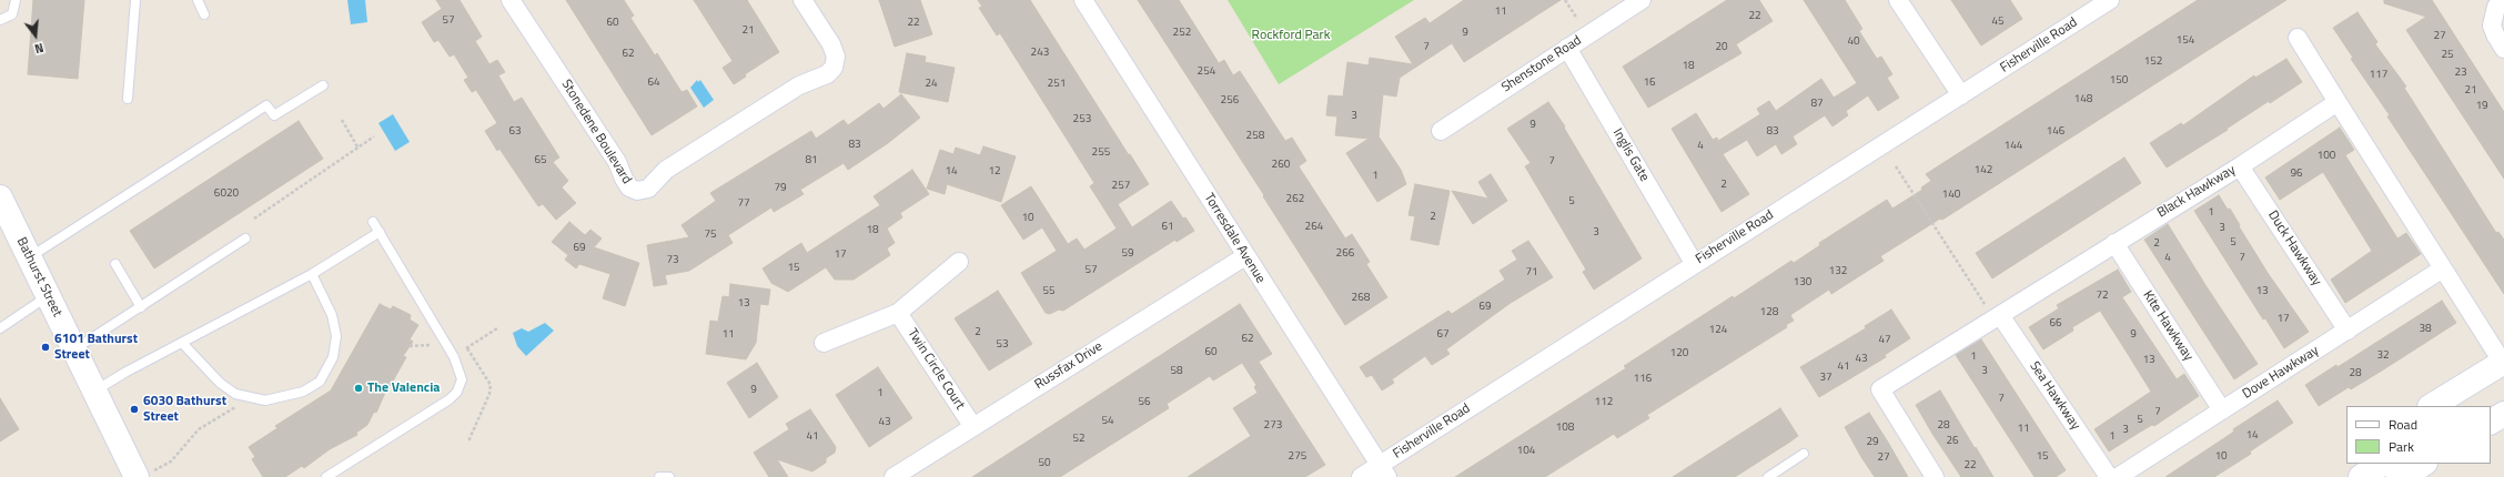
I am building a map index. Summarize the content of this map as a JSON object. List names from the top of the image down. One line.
{"streets":{"main road":["Bathurst Street"],"street":["Fisherville Road","Shenstone Road","Stonedene Boulevard","Inglis Gate","Black Hawkway","Torresdale Avenue","Duck Hawkway","Kite Hawkway","Russfax Drive","Twin Circle Court","Dove Hawkway","Sea Hawkway"]},"crossings":[["Fisherville Road","Inglis Gate"],["Fisherville Road","Torresdale Avenue"],["Shenstone Road","Inglis Gate"],["Black Hawkway","Duck Hawkway"],["Black Hawkway","Kite Hawkway"],["Black Hawkway","Sea Hawkway"],["Torresdale Avenue","Russfax Drive"],["Duck Hawkway","Dove Hawkway"],["Kite Hawkway","Dove Hawkway"],["Russfax Drive","Twin Circle Court"]],"parks":["Rockford Park"],"places":["6101 Bathurst Street","The Valencia","6030 Bathurst Street"],"house_numbers":["11","22","57","45","60","22","21","252","9","27","154","40","7","20","243","62","25","152","18","254","23","117","150","64","16","24","251","21","148","256","87","19","3","253","9","63","83","146","258","83","4","144","255","100","65","81","7","260","142","14","12","96","1","2","257","79","6020","140","262","5","77","1","2","10","61","264","3","18","3","75","5","2","69","59","266","17","4","7","73","15","57","132","71","130","55","13","72","268","13","69","128","17","66","38","124","2","11","67","9","62","47","53","60","120","32","1","43","13","41","58","3","28","37","116","9","1","7","56","112","7","5","54","43","273","28","108","11","3","14","41","1","52","26","29","104","275","15","10","27","50","22"],"legend":["Road","Park"],"north":"bottom"}
